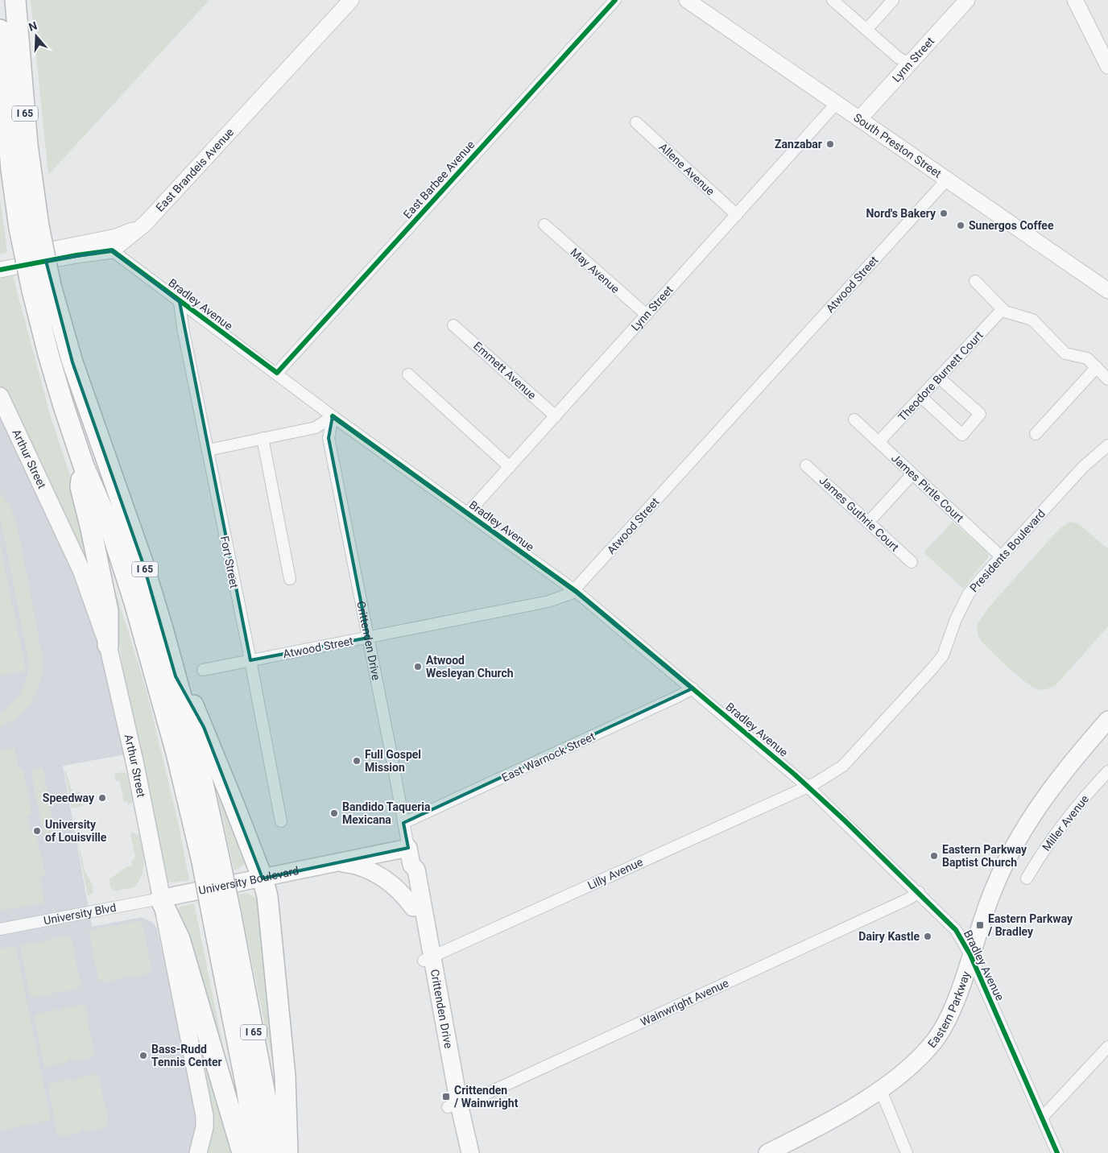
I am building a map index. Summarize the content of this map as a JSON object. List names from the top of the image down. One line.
{"streets":{"highway":["I 65"],"main road":["Lynn Street","South Preston Street","East Brandeis Avenue","Arthur Street","Crittenden Drive","University Boulevard","Eastern Parkway"],"street":["Allene Avenue","East Barbee Avenue","May Avenue","Atwood Street","Bradley Avenue","Emmett Avenue","Theodore Burnett Court","James Pirtle Court","James Guthrie Court","Presidents Boulevard","Fort Street","East Warnock Street","Miller Avenue","Lilly Avenue","University Blvd","Wainwright Avenue"]},"crossings":[["Lynn Street","South Preston Street"],["Lynn Street","Allene Avenue"],["Lynn Street","May Avenue"],["Lynn Street","Bradley Avenue"],["Lynn Street","Emmett Avenue"],["South Preston Street","Atwood Street"],["East Brandeis Avenue","Bradley Avenue"],["East Barbee Avenue","Bradley Avenue"],["Atwood Street","Bradley Avenue"],["Atwood Street","Fort Street"],["Atwood Street","Crittenden Drive"],["Bradley Avenue","Presidents Boulevard"],["Bradley Avenue","Fort Street"],["Bradley Avenue","Crittenden Drive"],["Bradley Avenue","East Warnock Street"],["Bradley Avenue","Lilly Avenue"],["Bradley Avenue","Wainwright Avenue"],["Bradley Avenue","Eastern Parkway"],["Theodore Burnett Court","James Pirtle Court"],["Arthur Street","University Boulevard"],["Arthur Street","University Blvd"],["James Pirtle Court","Presidents Boulevard"],["Presidents Boulevard","Lilly Avenue"],["Crittenden Drive","East Warnock Street"],["Crittenden Drive","Lilly Avenue"],["Crittenden Drive","Wainwright Avenue"],["University Boulevard","University Blvd"]],"places":{"other":["Zanzabar","Nord's Bakery","Sunergos Coffee","Atwood Wesleyan Church","Full Gospel Mission","Speedway","Bandido Taqueria Mexicana","University of Louisville","Eastern Parkway Baptist Church","Dairy Kastle","Bass-Rudd Tennis Center"],"transit":["Eastern Parkway / Bradley","Crittenden / Wainwright"]},"north":"top"}
